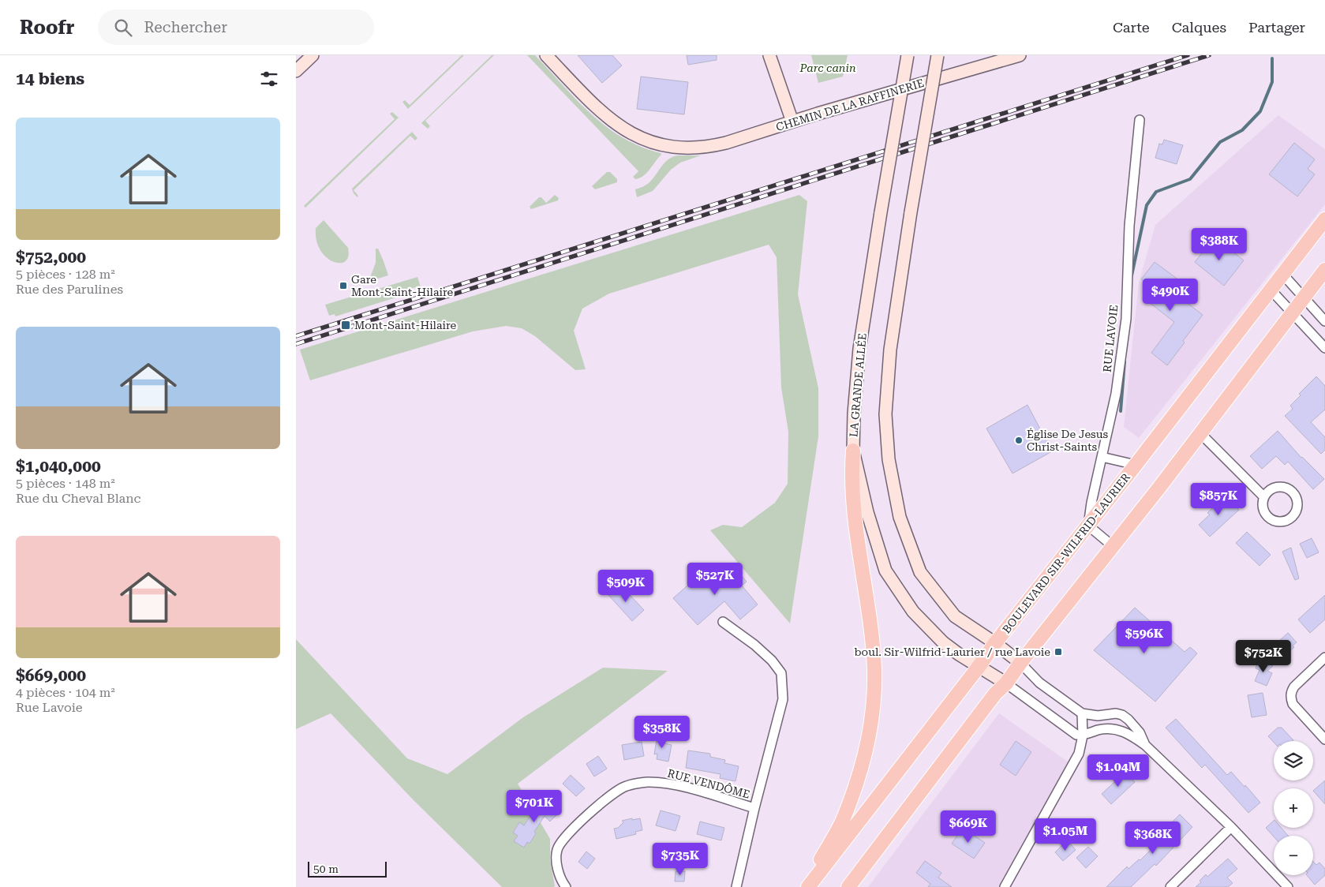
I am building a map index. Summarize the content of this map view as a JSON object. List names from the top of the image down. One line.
{"streets":{"main road":["BOULEVARD SIR-WILFRID-LAURIER"],"street":["CHEMIN DE LA RAFFINERIE","RUE LAVOIE","LA GRANDE ALLÉE","RUE VENDÔME"]},"crossings":[["RUE LAVOIE","BOULEVARD SIR-WILFRID-LAURIER"],["LA GRANDE ALLÉE","BOULEVARD SIR-WILFRID-LAURIER"]],"parks":["Parc canin"],"places":{"transit":["Gare Mont-Saint-Hilaire","Mont-Saint-Hilaire","boul. Sir-Wilfrid-Laurier / rue Lavoie"],"other":["Église De Jesus Christ-Saints"]},"scale_bar":"50 m","page":{"header":"Roofr","search":"Rechercher","nav":["Carte","Calques","Partager"],"heading":"14 biens","list":[{"name":"$752,000","note":"5 pièces · 128 m² · Rue des Parulines"},{"name":"$1,040,000","note":"5 pièces · 148 m² · Rue du Cheval Blanc"},{"name":"$669,000","note":"4 pièces · 104 m² · Rue Lavoie"}],"price":["$388K","$490K","$857K","$527K","$509K","$596K","$752K","$358K","$1.04M","$701K","$669K","$1.05M","$368K","$735K"],"map_buttons":["+","−"],"scale":"50 m"}}
